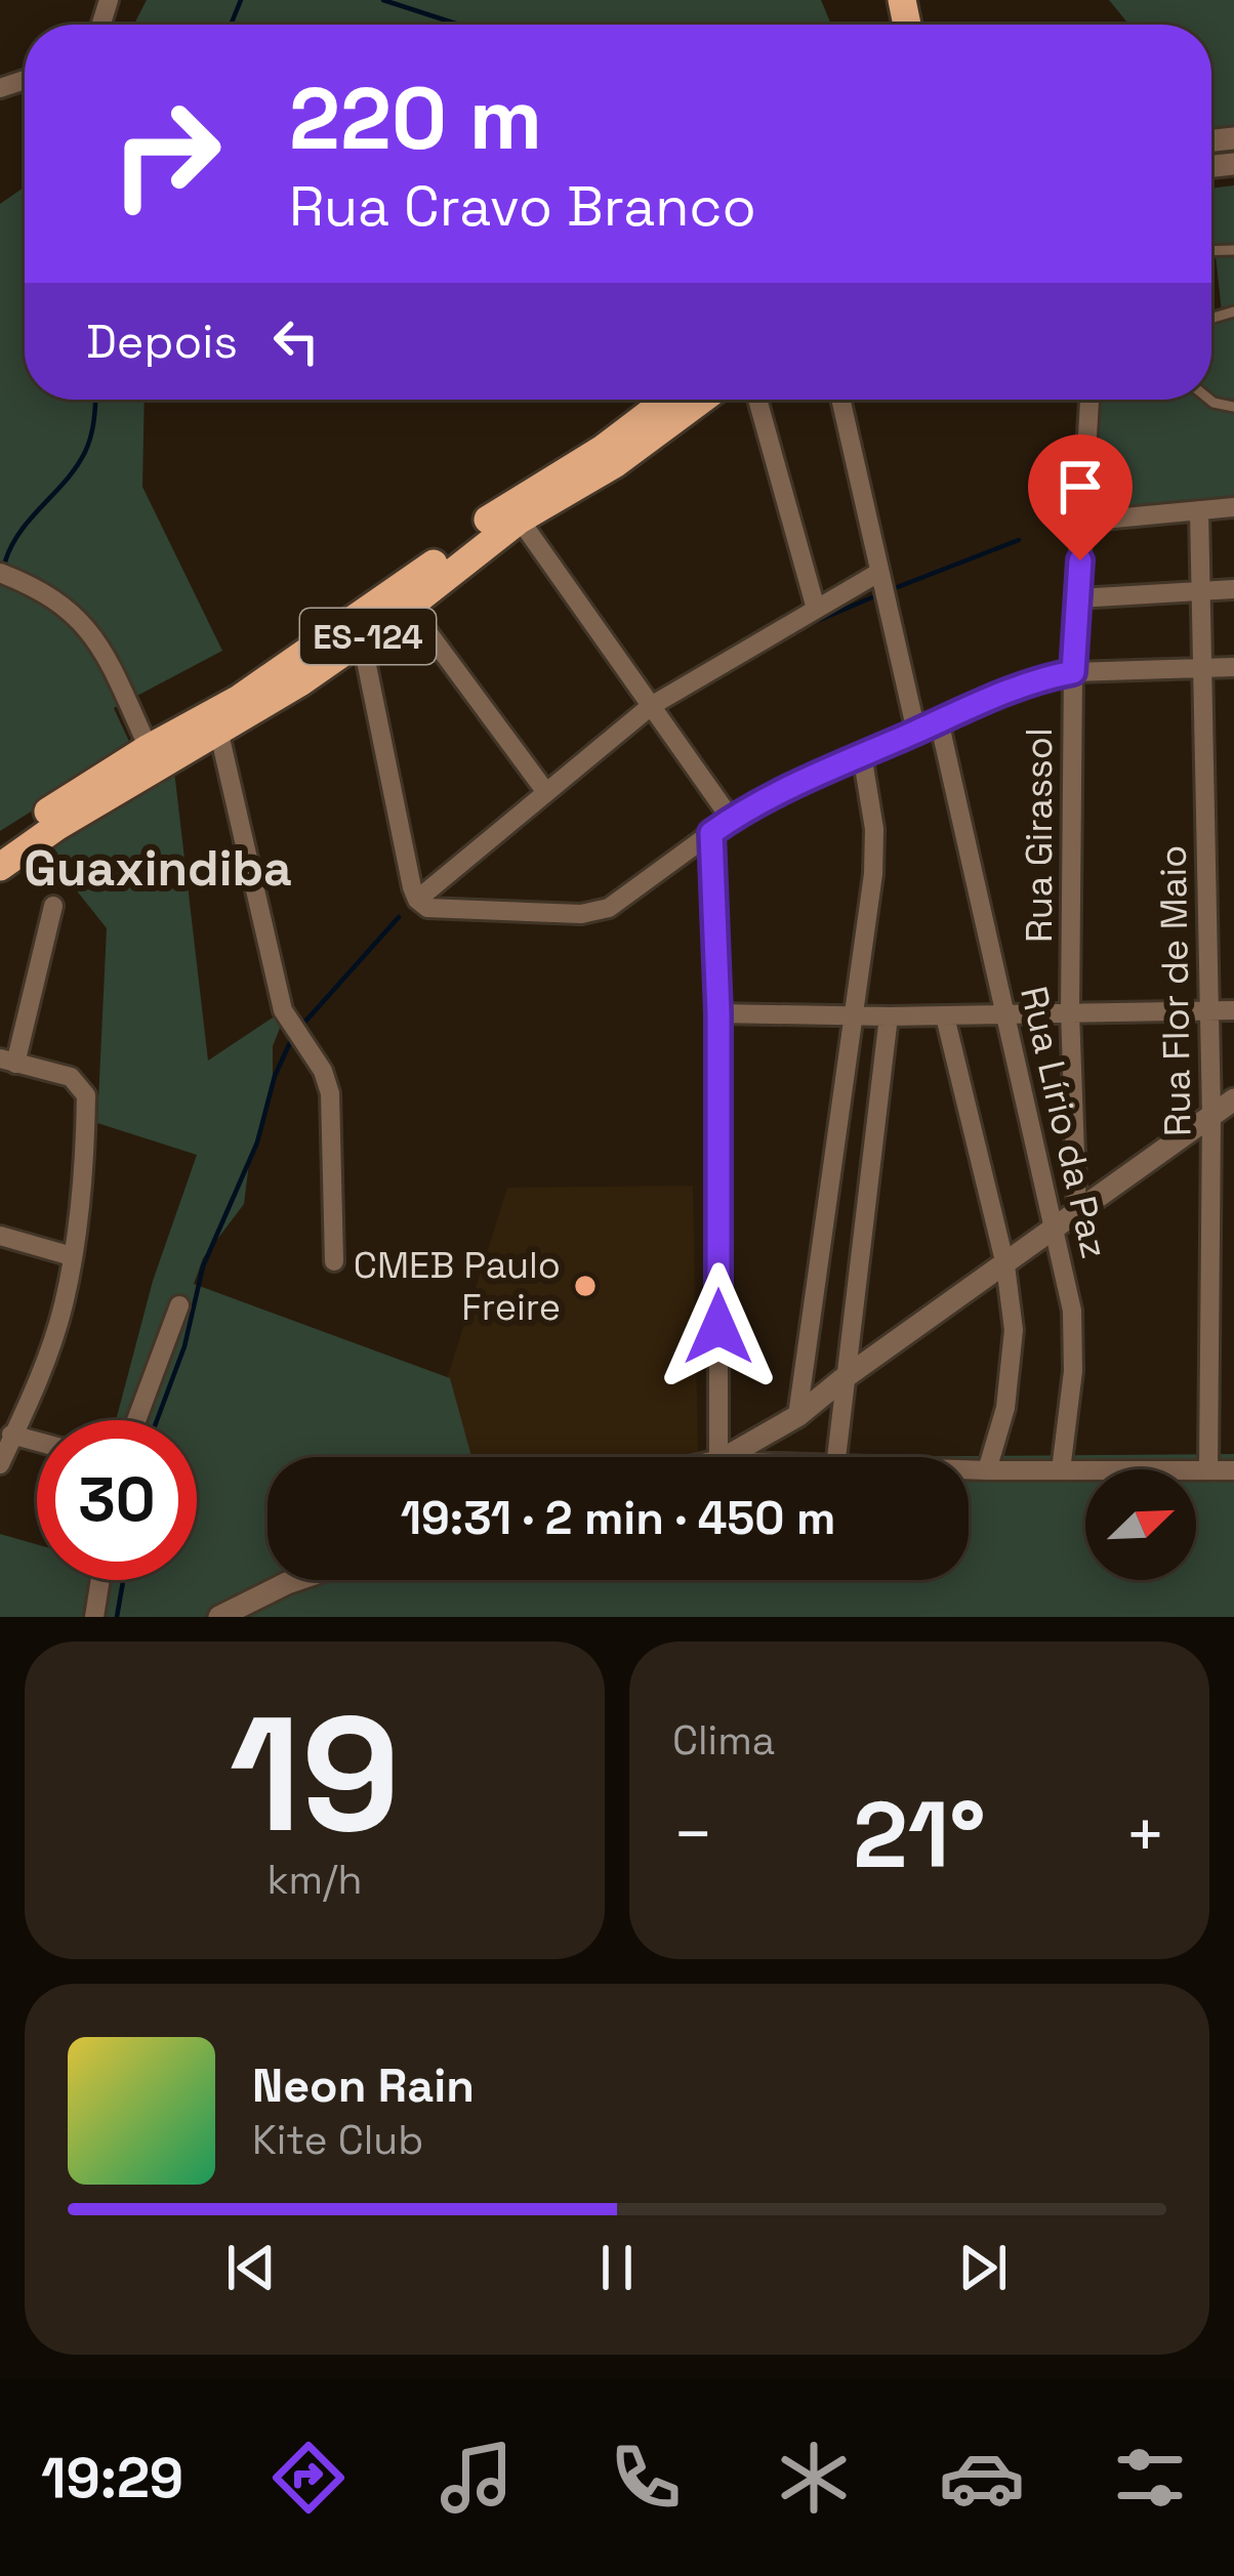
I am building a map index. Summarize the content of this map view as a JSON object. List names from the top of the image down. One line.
{"streets":{"main road":["ES-124"],"street":["Rua Girassol","Rua Flor de Maio","Rua Lírio da Paz"]},"districts":["Guaxindiba"],"places":["CMEB Paulo Freire"],"north":"top right","page":{"turn":["220 m","Rua Cravo Branco"],"then":"Depois","limit":"30","trip":"19:31 · 2 min · 450 m","tile":[["19","km/h"],"Clima"],"heat":["−","21°","+"],"song":["Neon Rain","Kite Club"],"tabs":"19:29"}}
